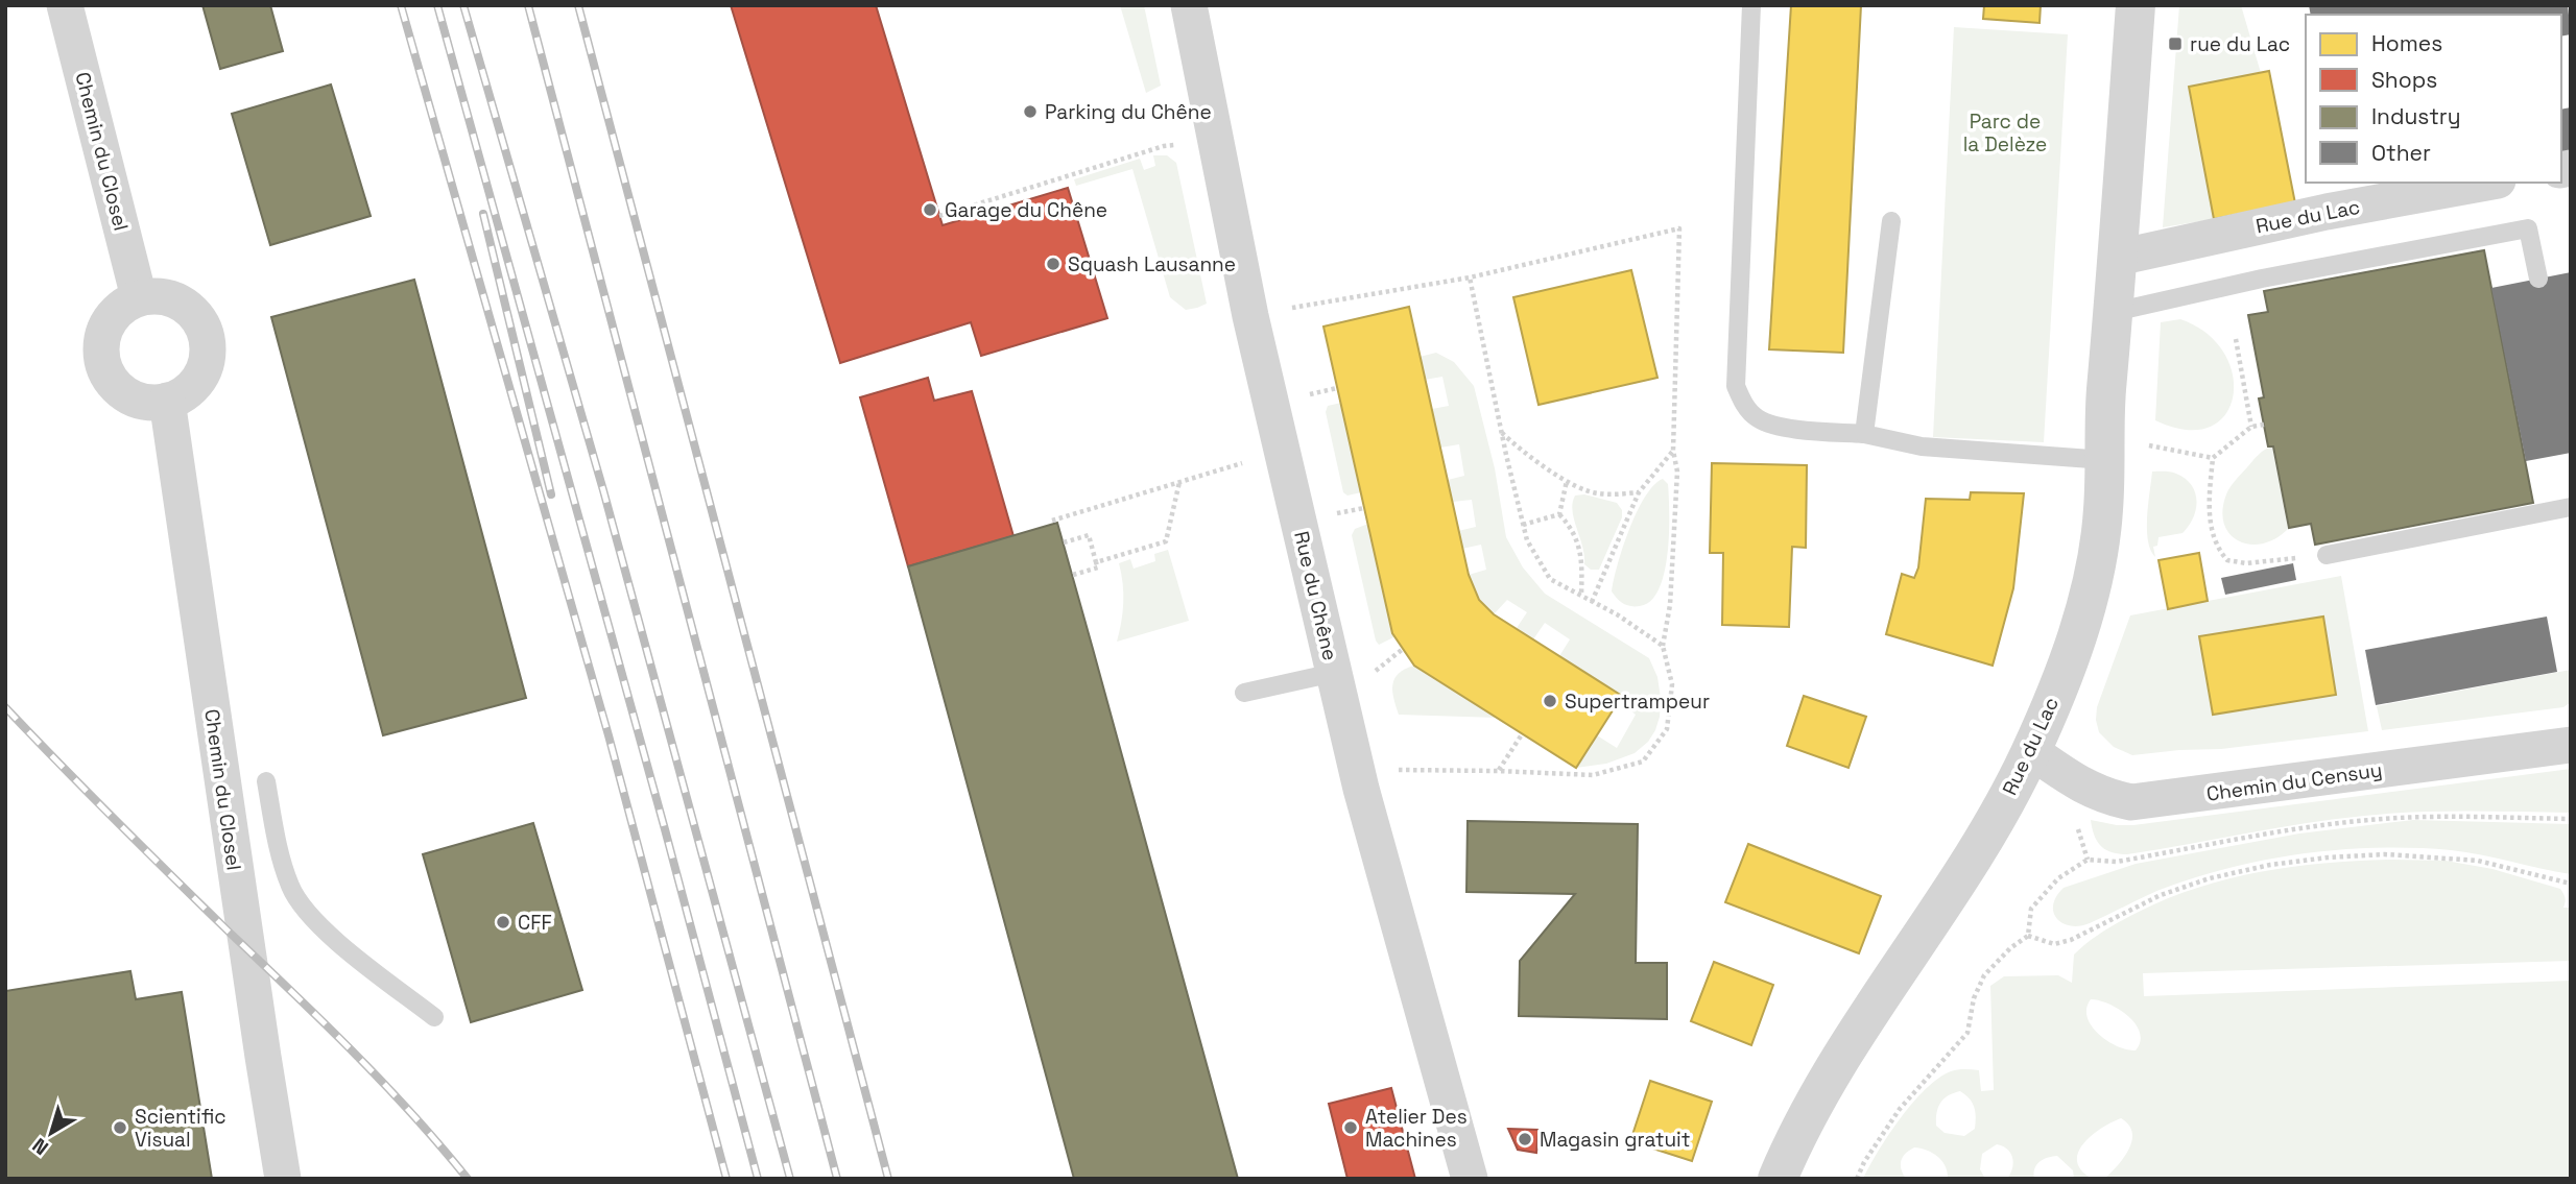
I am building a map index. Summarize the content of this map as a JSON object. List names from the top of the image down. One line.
{"streets":{"street":["Chemin du Closel","Rue du Lac","Rue du Chêne","Chemin du Censuy"]},"crossings":[["Rue du Lac","Chemin du Censuy"]],"parks":["Parc de la Delèze"],"places":{"transit":["rue du Lac"],"other":["Parking du Chêne","Garage du Chêne","Squash Lausanne","Supertrampeur","CFF","Scientific Visual","Atelier Des Machines","Magasin gratuit"]},"legend":["Homes","Shops","Industry","Other"],"north":"bottom left"}
